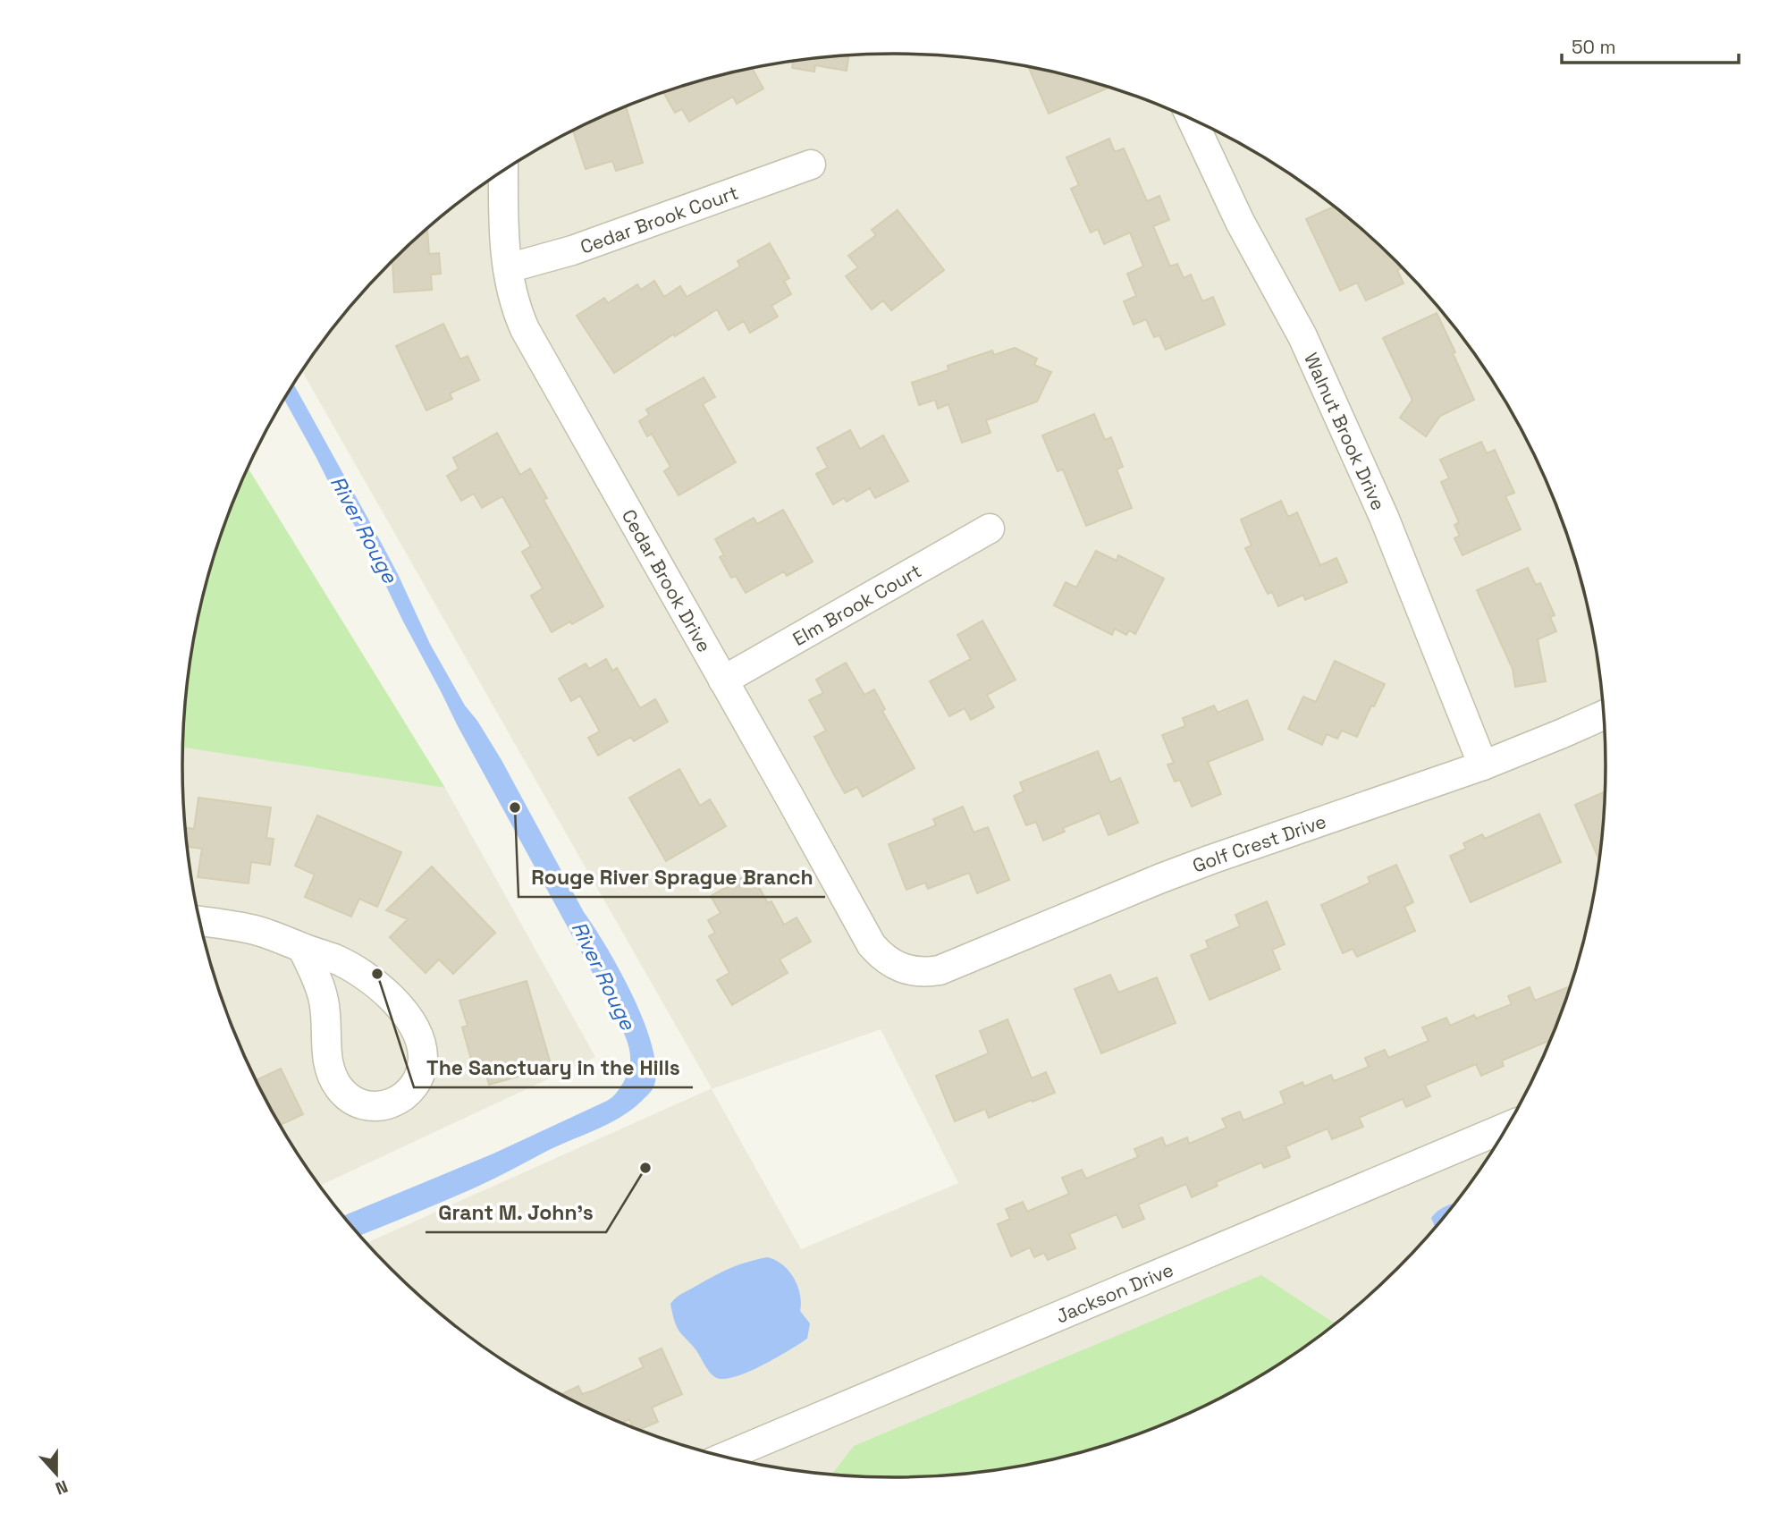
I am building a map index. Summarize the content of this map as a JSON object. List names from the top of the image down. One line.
{"streets":{"street":["Cedar Brook Court","Walnut Brook Drive","Cedar Brook Drive","Elm Brook Court","Golf Crest Drive","Jackson Drive"]},"crossings":[["Cedar Brook Court","Cedar Brook Drive"],["Walnut Brook Drive","Golf Crest Drive"],["Cedar Brook Drive","Elm Brook Court"],["Cedar Brook Drive","Golf Crest Drive"]],"water":["River Rouge"],"places":["Rouge River Sprague Branch","The Sanctuary in the Hills","Grant M. John's"],"scale_bar":"50 m","north":"bottom"}
